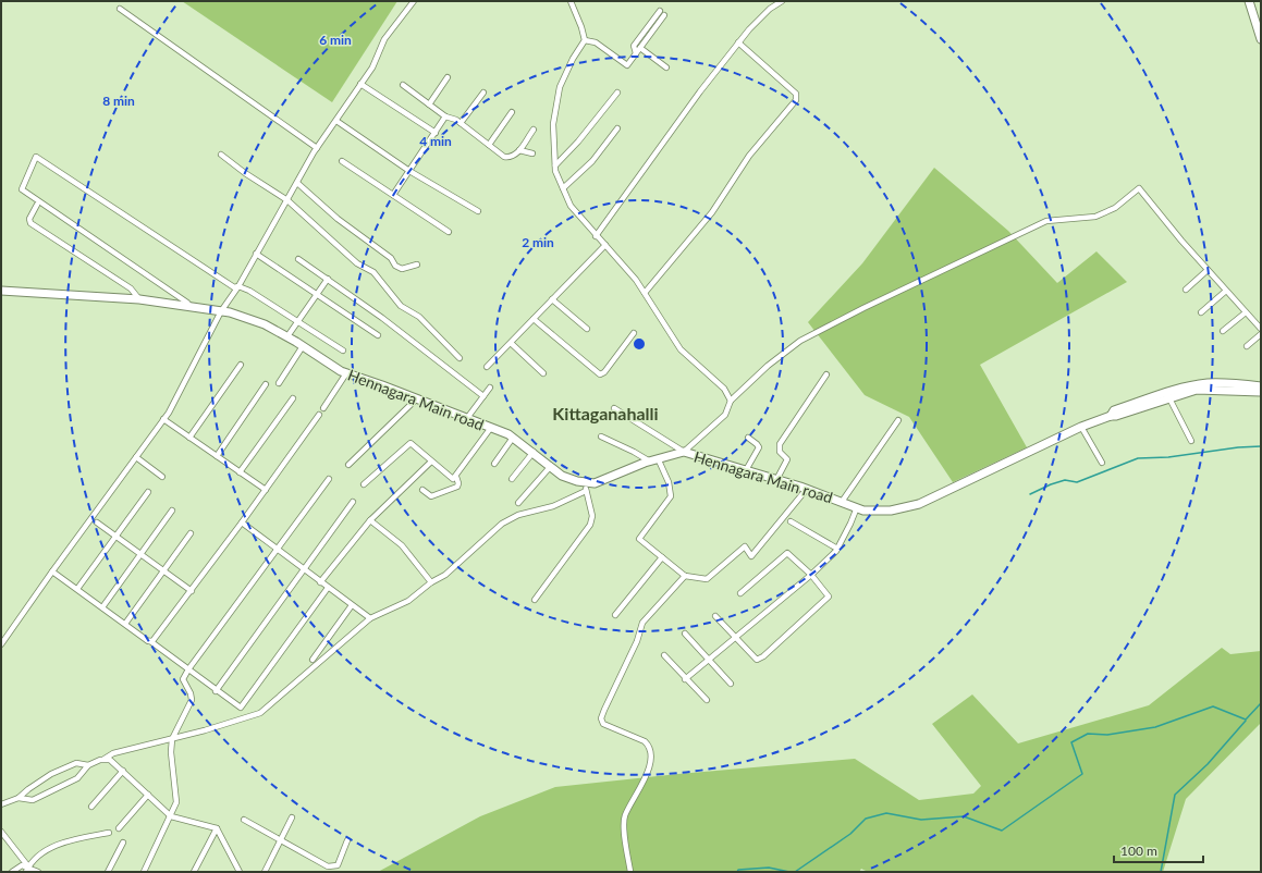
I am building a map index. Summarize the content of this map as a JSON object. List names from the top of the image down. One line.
{"streets":{"street":["Hennagara Main road"]},"districts":["Kittaganahalli"],"scale_bar":"100 m","rings":["6 min","8 min","4 min","2 min"]}
